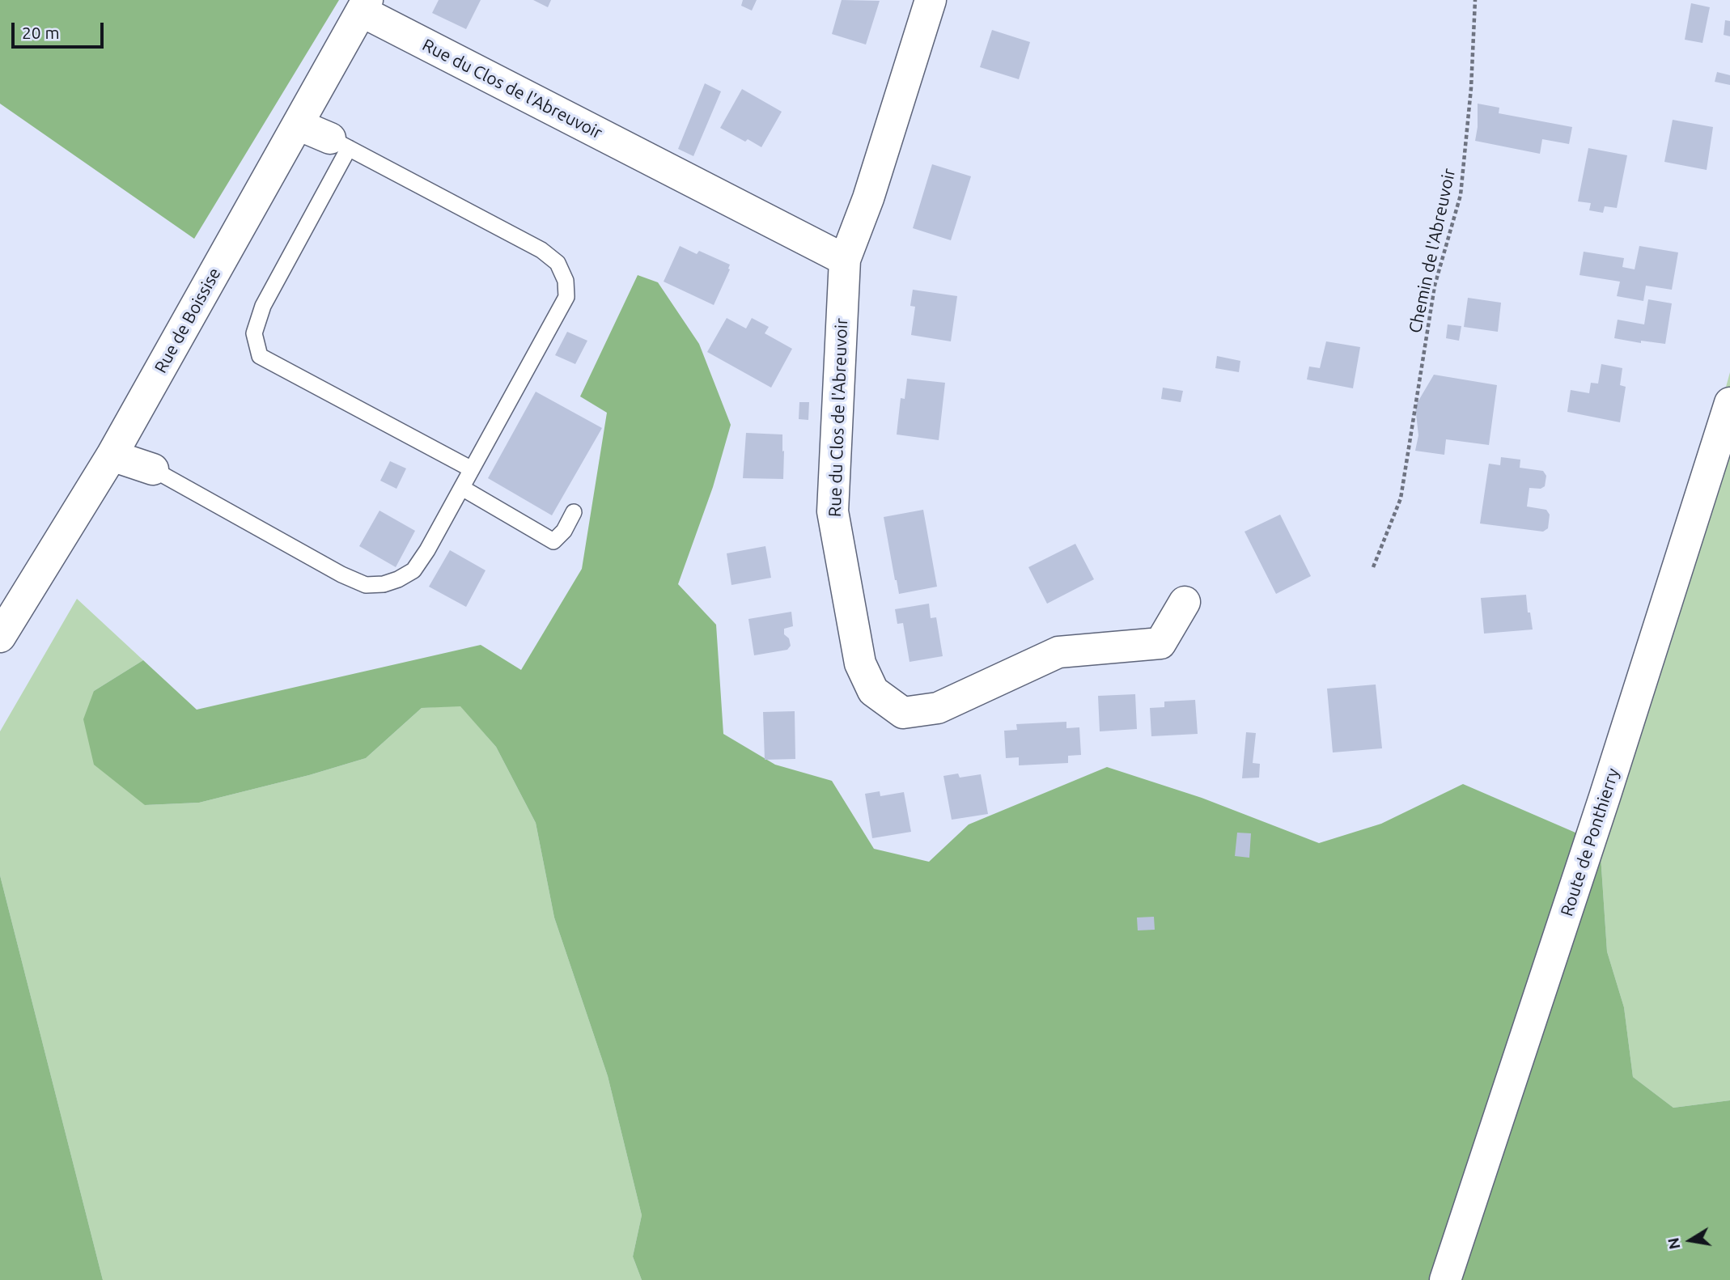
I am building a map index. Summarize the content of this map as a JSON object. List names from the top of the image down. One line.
{"streets":{"street":["Rue du Clos de l'Abreuvoir","Rue de Boissise","Route de Ponthierry"],"path":["Chemin de l'Abreuvoir"]},"crossings":[["Rue du Clos de l'Abreuvoir","Rue de Boissise"]],"scale_bar":"20 m","north":"left"}
